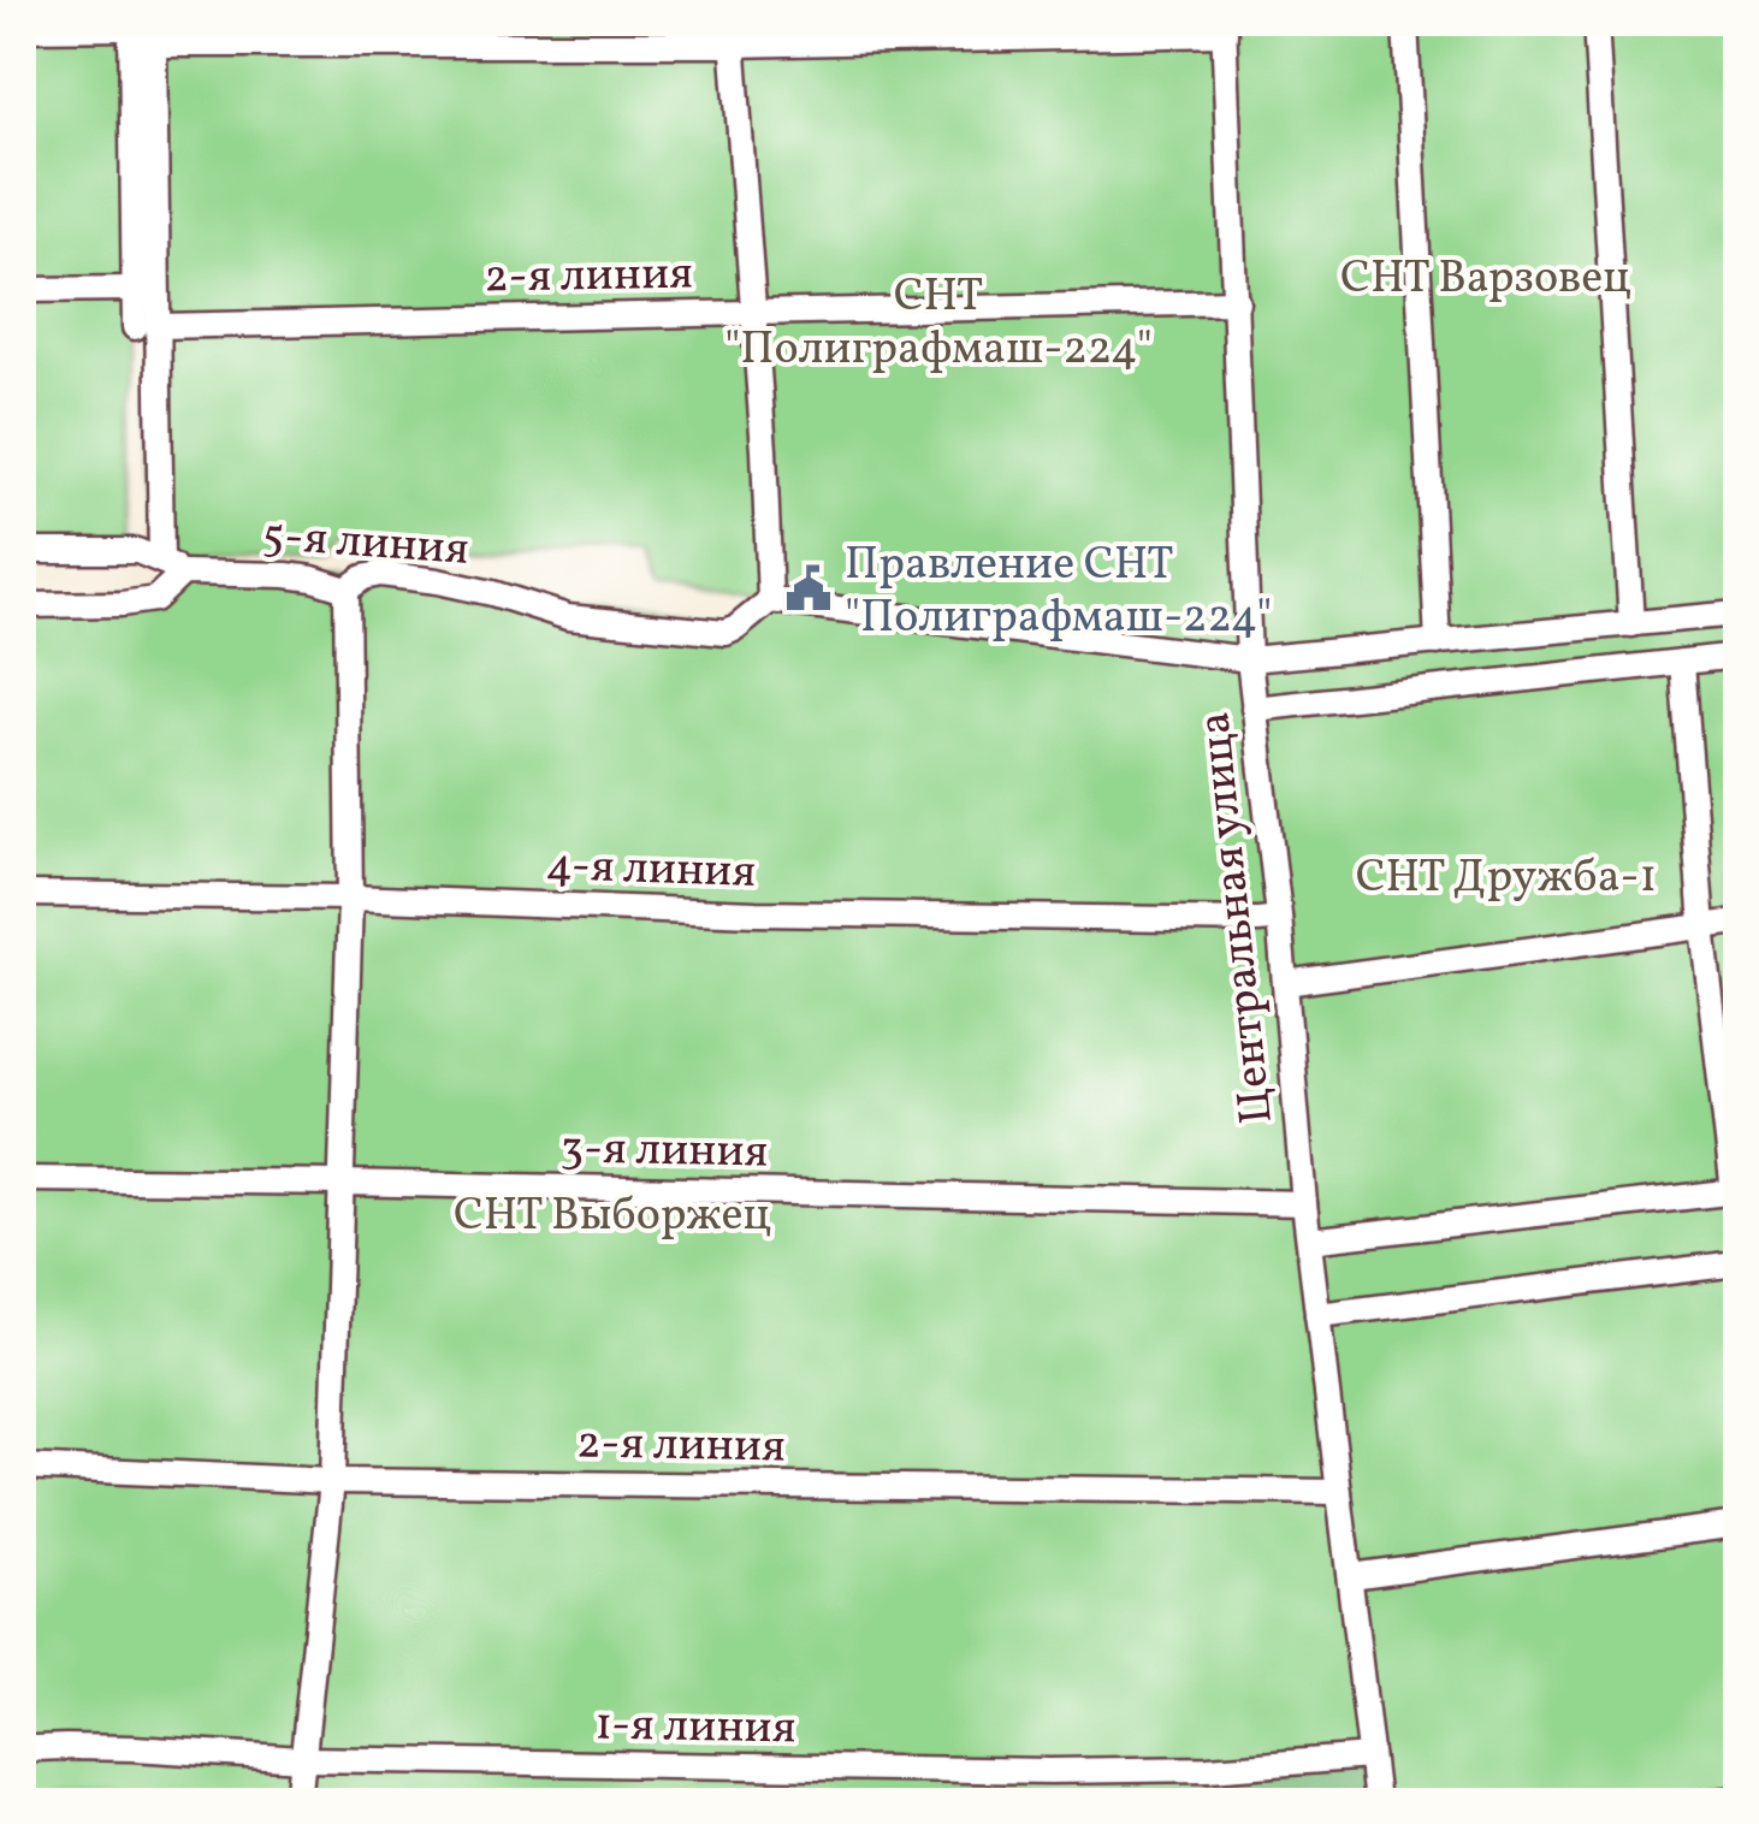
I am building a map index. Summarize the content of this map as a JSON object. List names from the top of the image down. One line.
{"streets":{"street":["2-я линия","5-я линия","4-я линия","Центральная улица","3-я линия","1-я линия"]},"crossings":[["2-я линия","Центральная улица"],["4-я линия","Центральная улица"],["Центральная улица","3-я линия"],["Центральная улица","1-я линия"]],"parks":["СНТ Варзовец","СНТ \"Полиграфмаш-224\"","СНТ Дружба-1","СНТ Выборжец"],"places":{"public building":["Правление СНТ \"Полиграфмаш-224\""]}}
